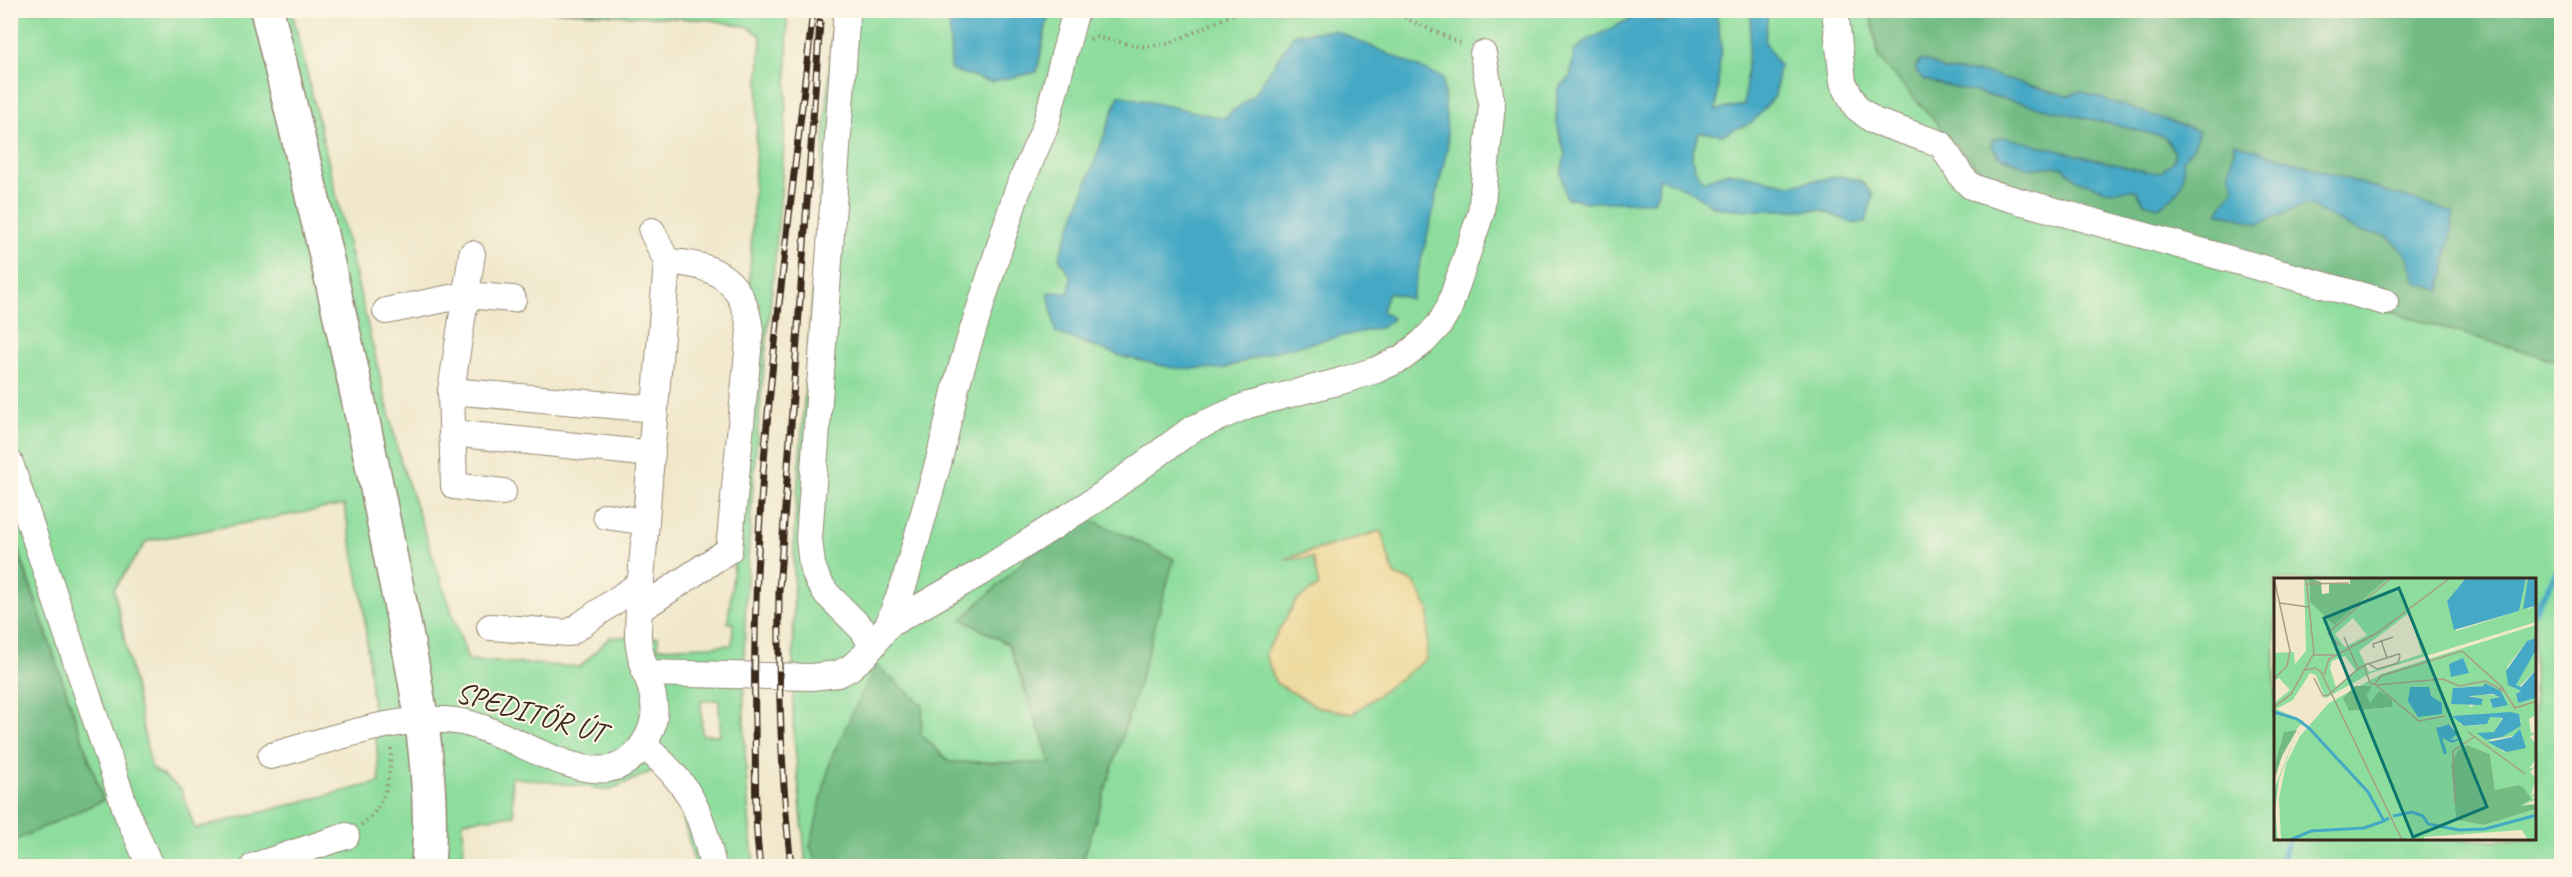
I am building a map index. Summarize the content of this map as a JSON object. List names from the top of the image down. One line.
{"streets":{"street":["SPEDITŐR ÚT"]}}
